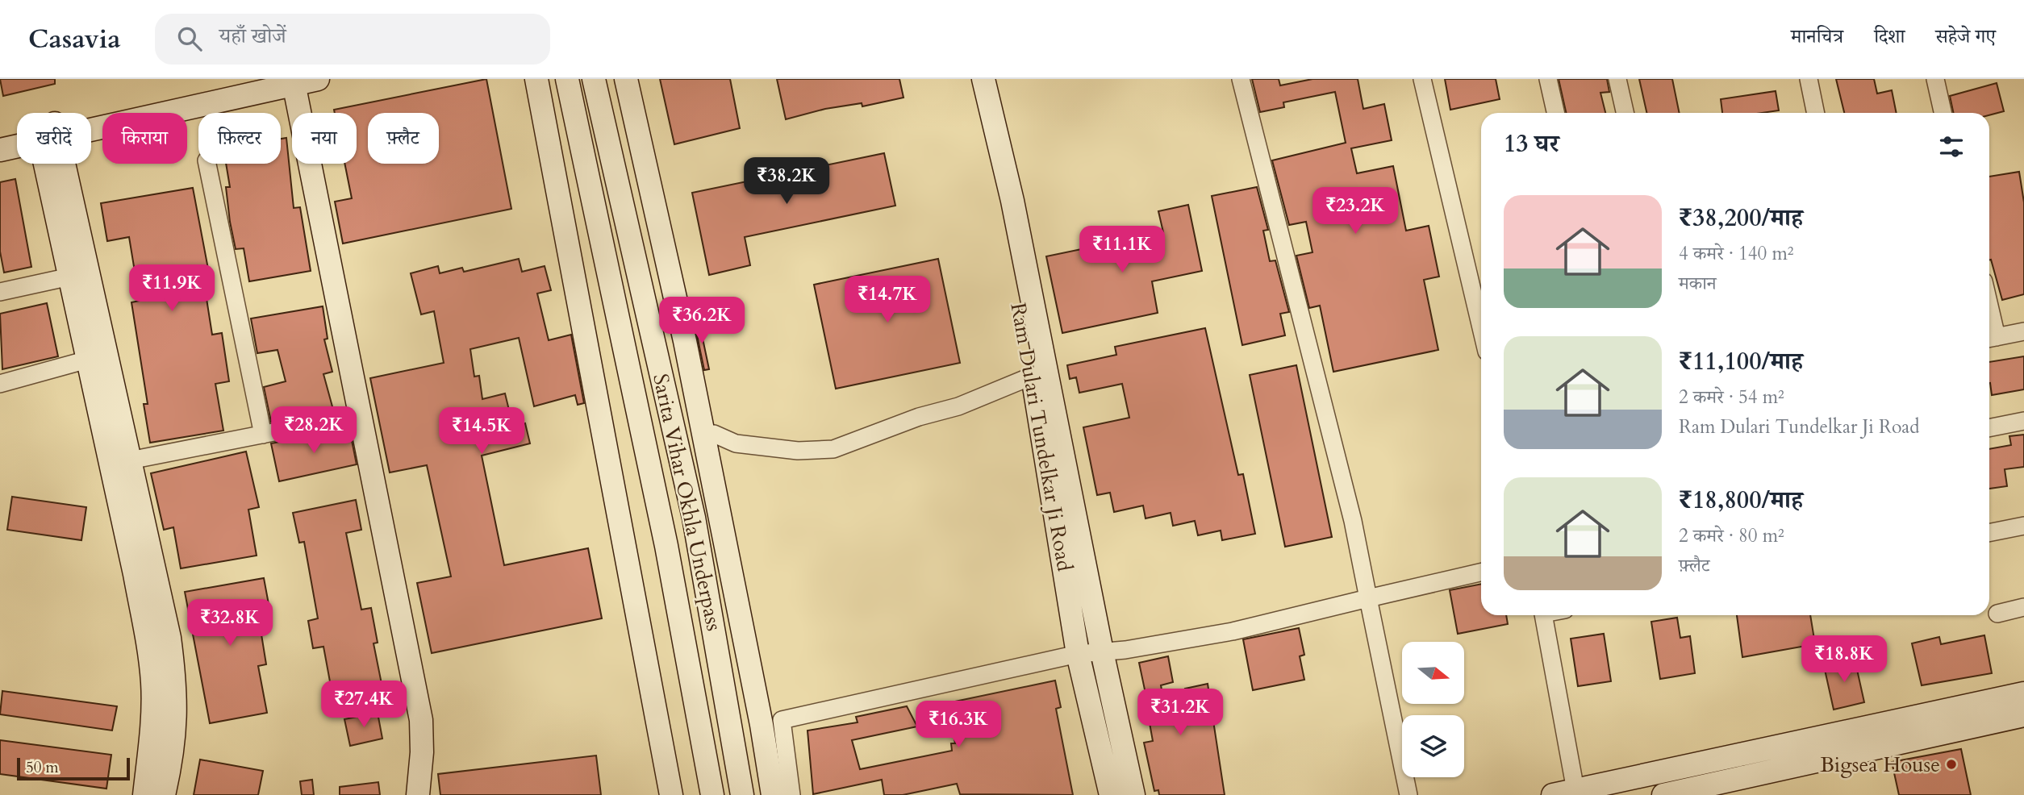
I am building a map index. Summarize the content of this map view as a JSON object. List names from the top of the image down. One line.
{"streets":{"street":["Ram Dulari Tundelkar Ji Road","Sarita Vihar Okhla Underpass"]},"places":["Bigsea House"],"scale_bar":"50 m","north":"right","page":{"header":"Casavia","search":"यहाँ खोजें","nav":["मानचित्र","दिशा","सहेजे गए"],"chip":["खरीदें","किराया","फ़िल्टर","नया","फ़्लैट"],"heading":"13 घर","price":["₹38.2K","₹23.2K","₹11.1K","₹11.9K","₹14.7K","₹36.2K","₹28.2K","₹14.5K","₹32.8K","₹18.8K","₹27.4K","₹31.2K","₹16.3K"],"list":[{"name":"₹38,200/माह","note":"4 कमरे · 140 m² · मकान"},{"name":"₹11,100/माह","note":"2 कमरे · 54 m² · Ram Dulari Tundelkar Ji Road"},{"name":"₹18,800/माह","note":"2 कमरे · 80 m² · फ़्लैट"}],"scale":"50 m"}}
